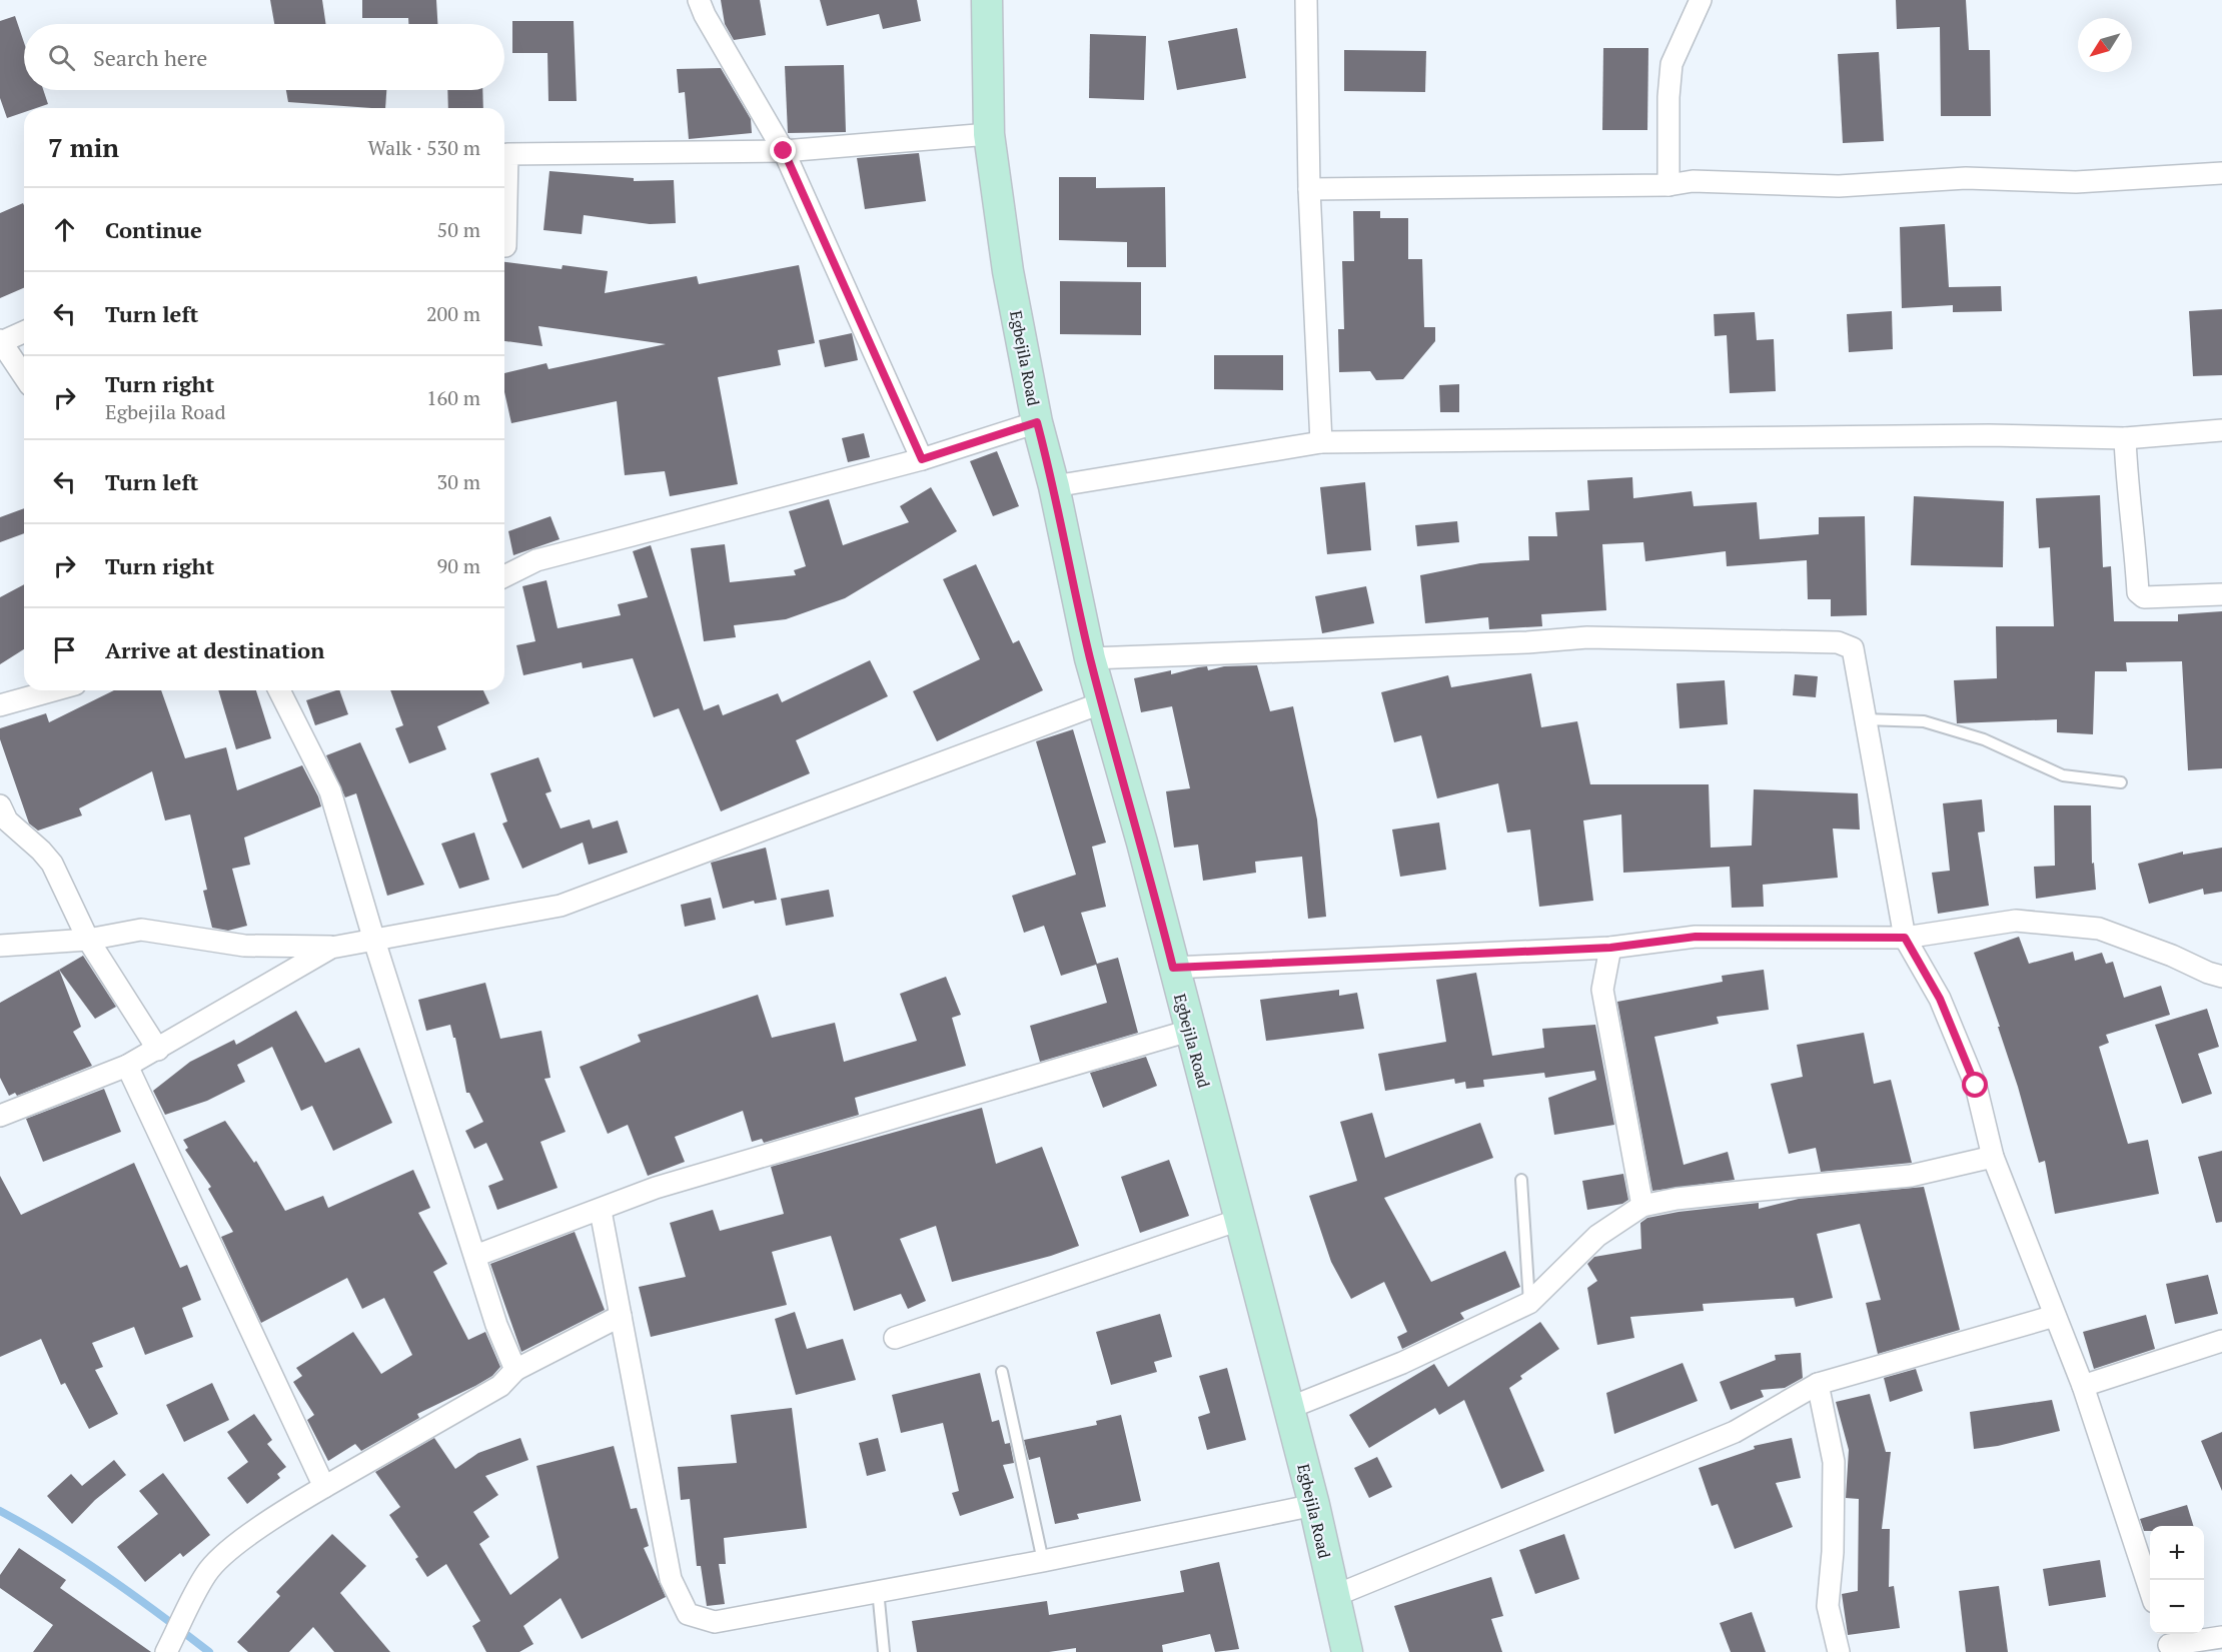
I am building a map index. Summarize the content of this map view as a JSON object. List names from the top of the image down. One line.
{"streets":{"street":["Egbejila Road"]},"north":"bottom left","page":{"search":"Search here","heading":["7 min","Walk · 530 m"],"list":[["Continue","50 m"],["Turn left","200 m"],["Turn right","Egbejila Road","160 m"],["Turn left","30 m"],["Turn right","90 m"],"Arrive at destination"],"map_buttons":["+","−"]}}
